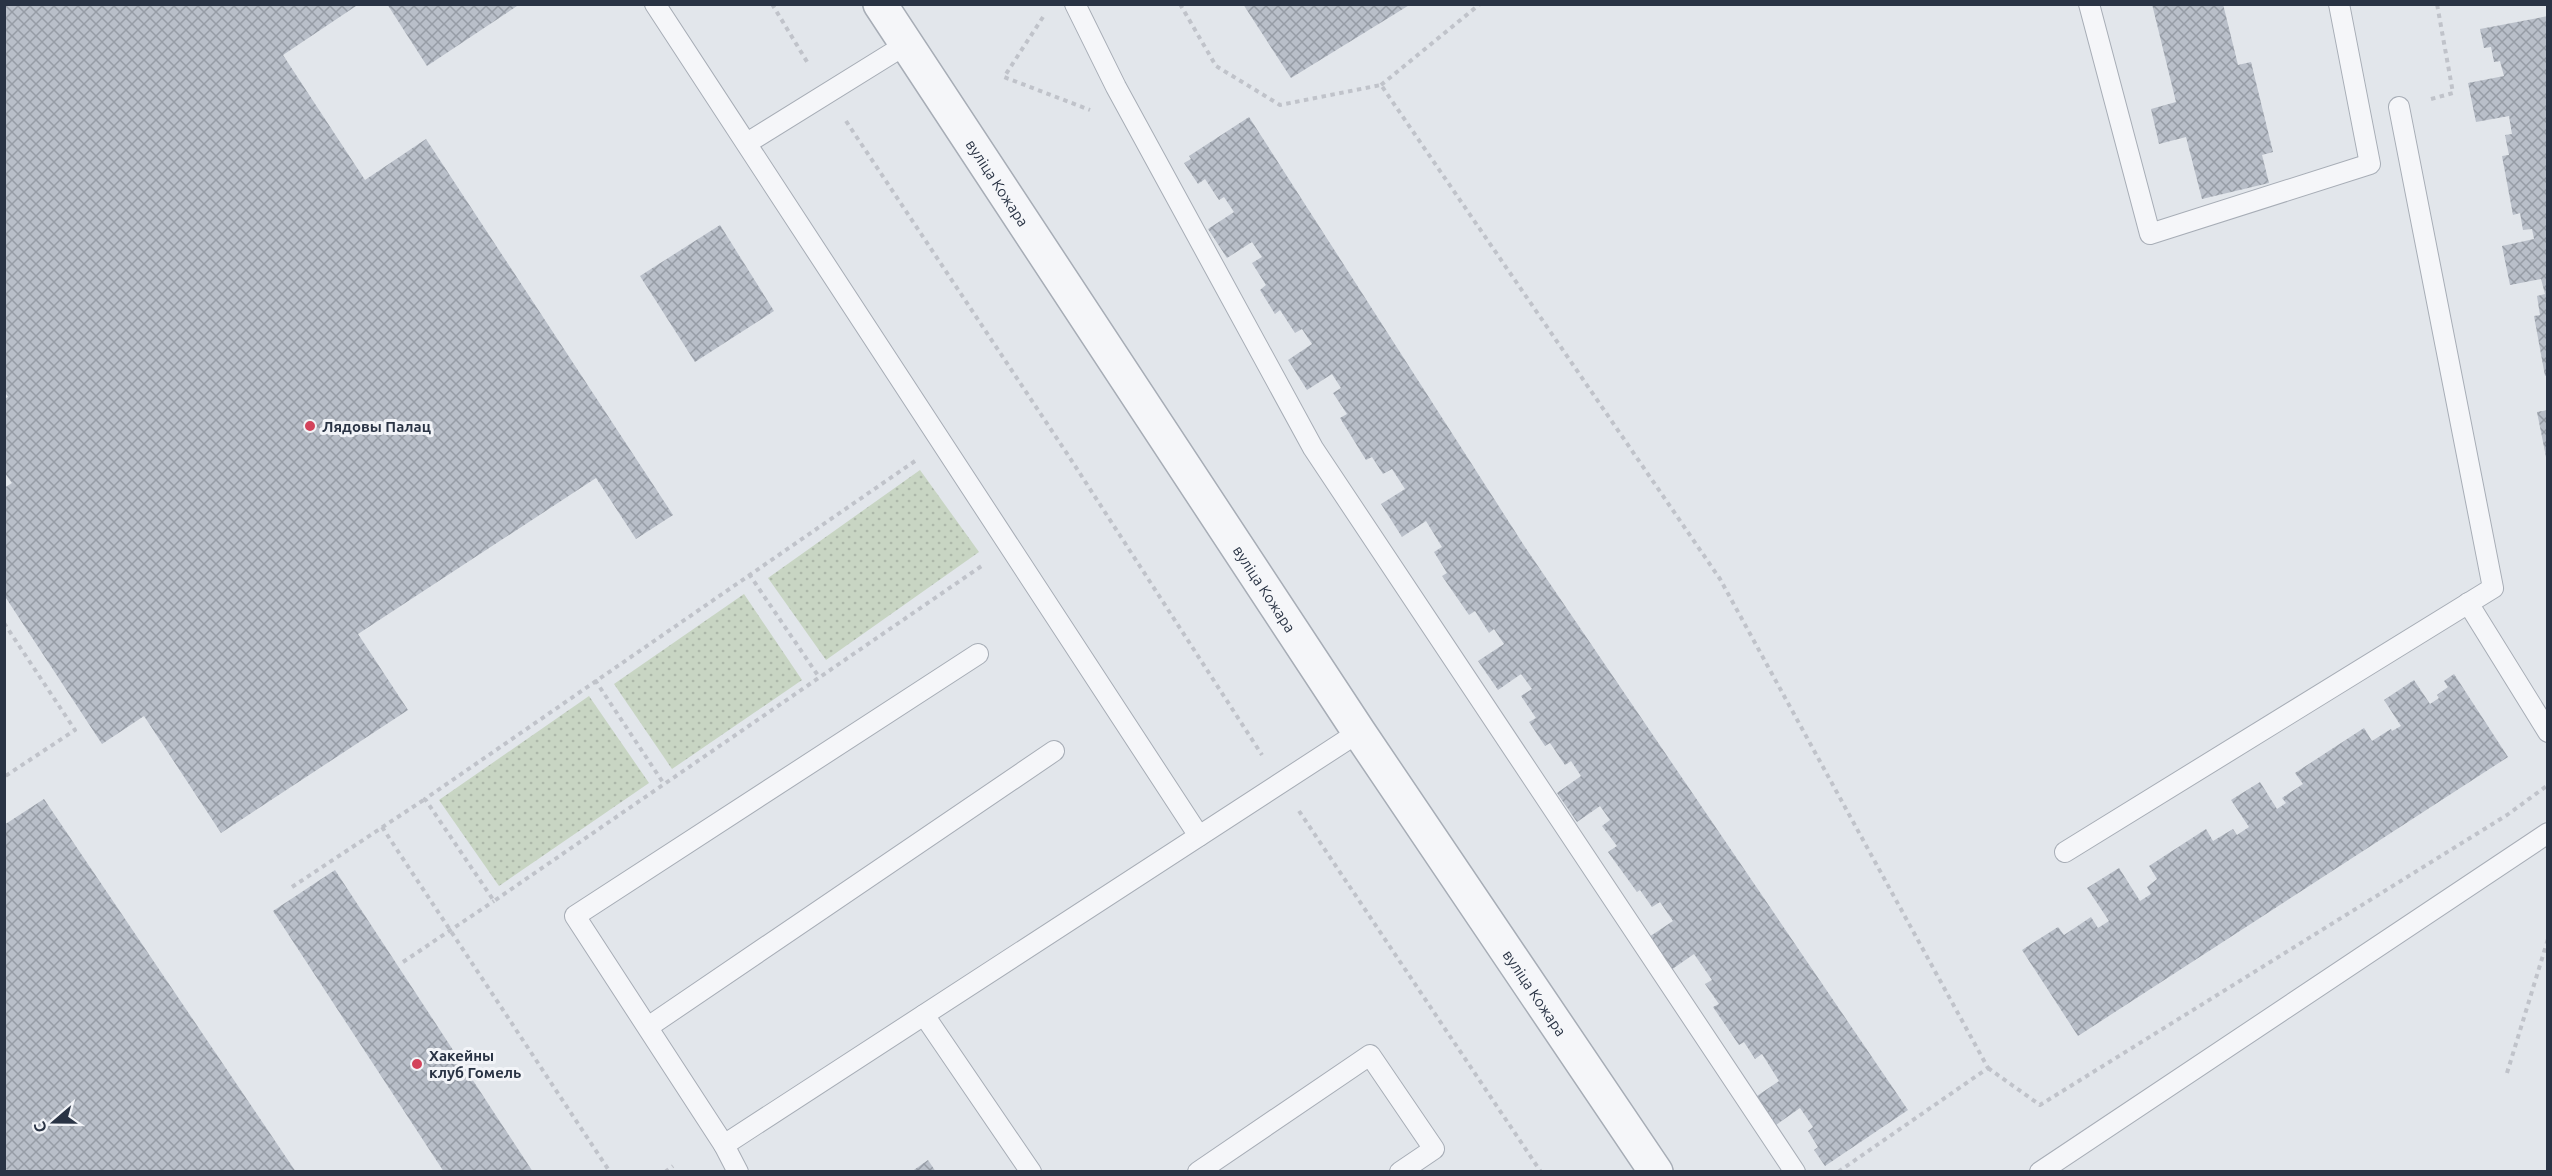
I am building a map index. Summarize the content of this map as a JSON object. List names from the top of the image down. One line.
{"streets":{"street":["вуліца Кожара"]},"places":["Лядовы Палац","Хакейны клуб Гомель"],"north":"left"}
